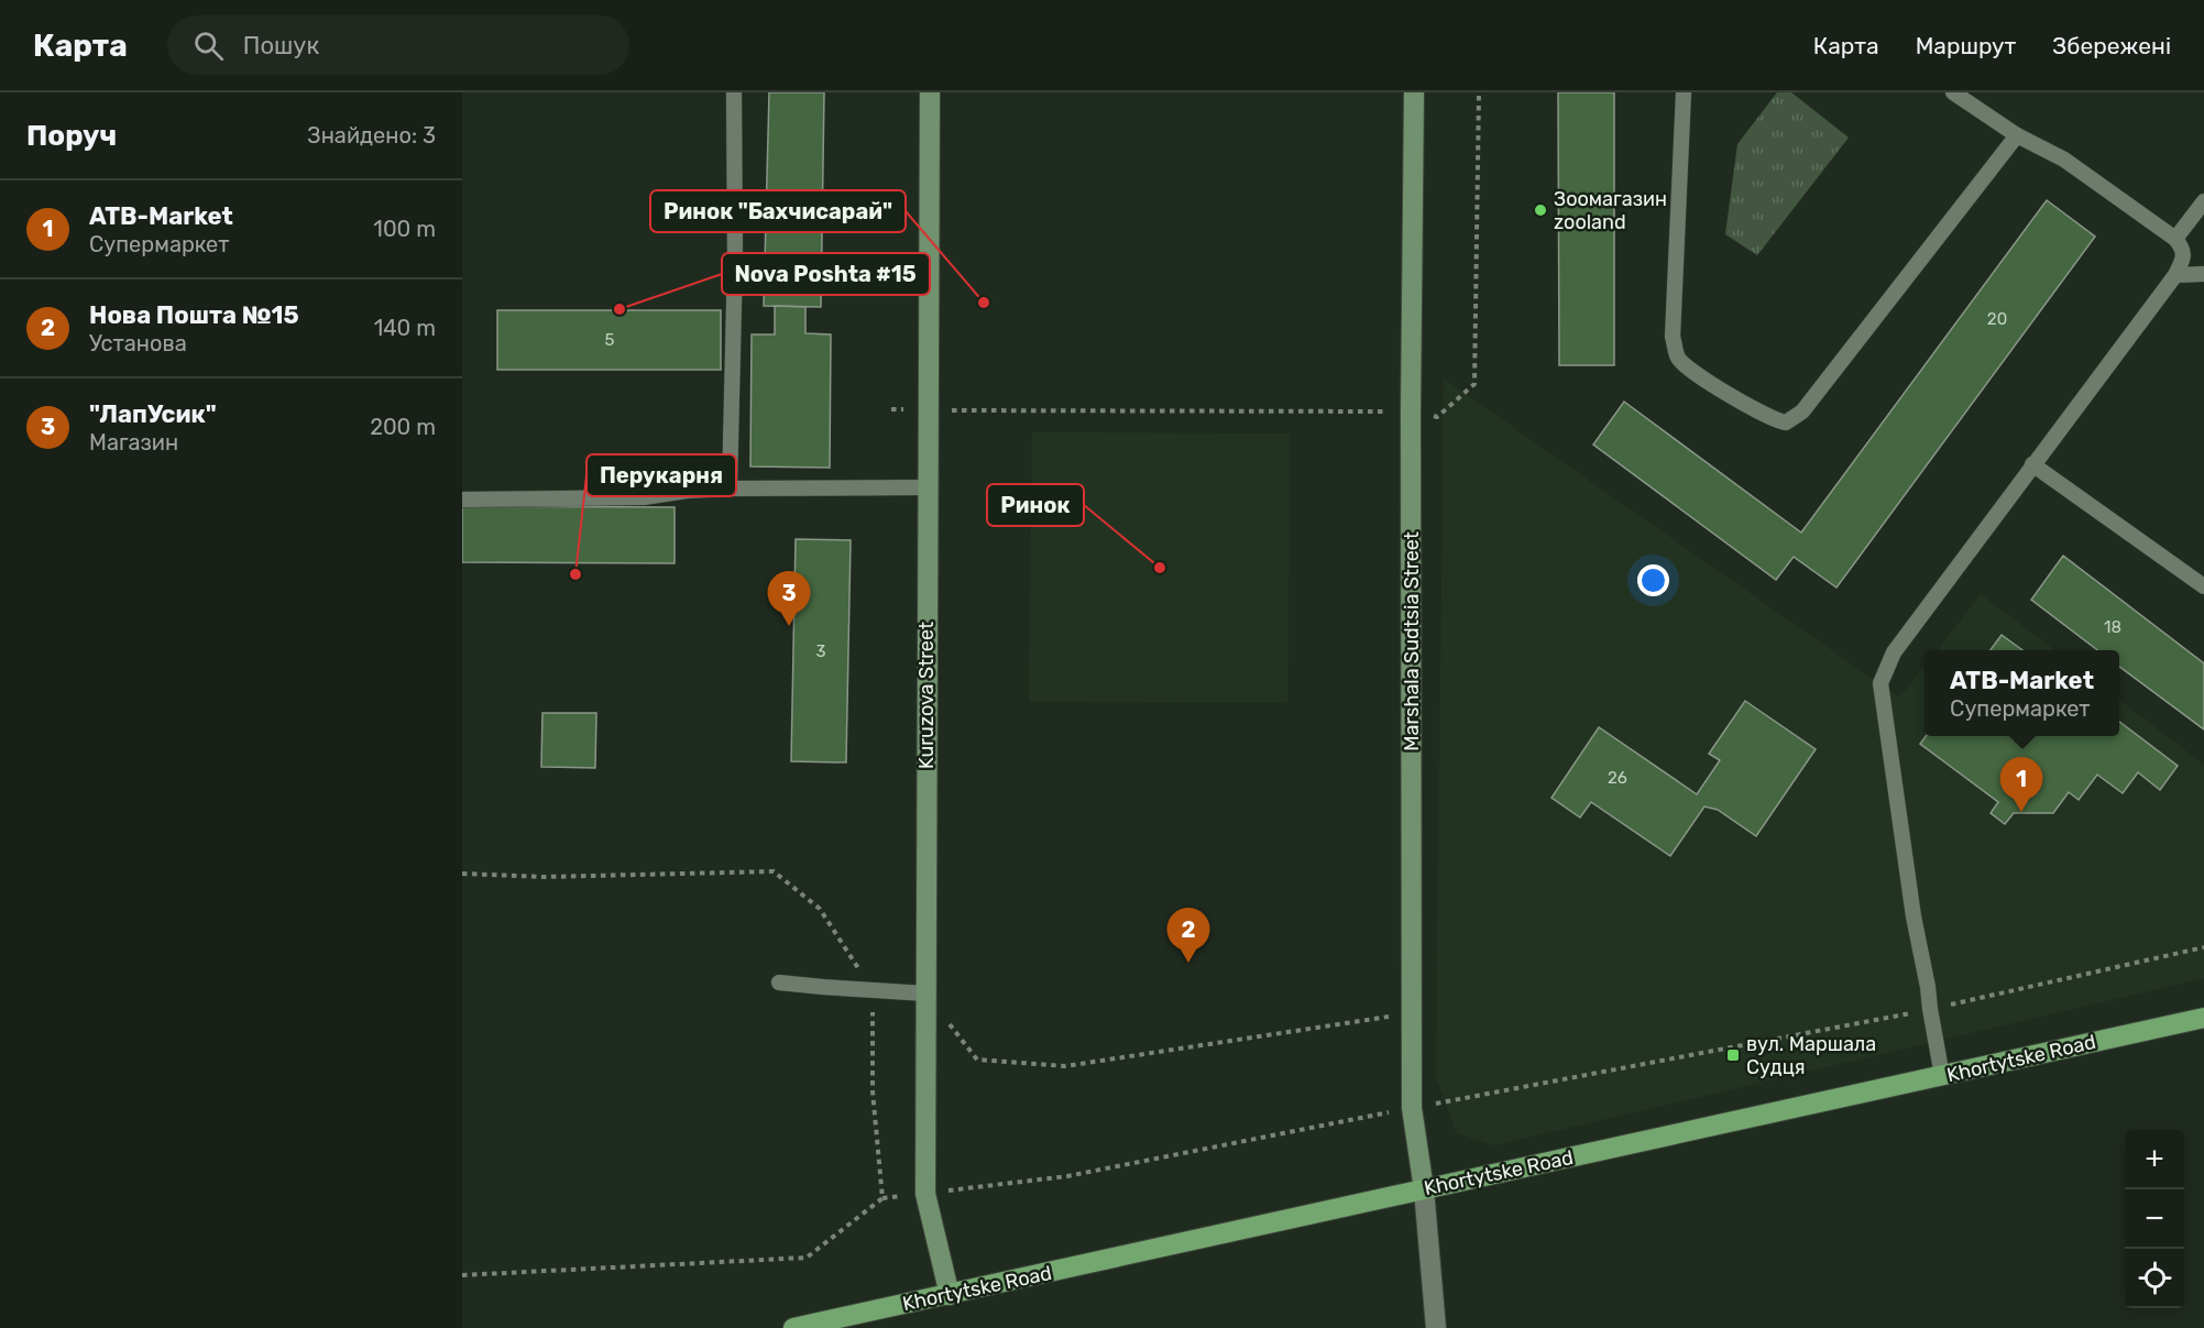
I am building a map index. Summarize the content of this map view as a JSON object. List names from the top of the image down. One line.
{"streets":{"main road":["Khortytske Road"],"street":["Marshala Sudtsia Street","Kuruzova Street"]},"crossings":[["Marshala Sudtsia Street","Khortytske Road"],["Kuruzova Street","Khortytske Road"]],"places":{"other":["Зоомагазин zooland","Ринок \"Бахчисарай\"","Nova Poshta #15","Ринок","Перукарня"],"transit":["вул. Маршала Судця"]},"house_numbers":["20","5","18","3","26"],"page":{"header":"Карта","search":"Пошук","nav":["Карта","Маршрут","Збережені"],"heading":["Поруч","Знайдено: 3"],"list":[{"mark":"1","name":"ATB-Market","note":"Супермаркет","value":"100 m"},{"mark":"2","name":"Нова Пошта №15","note":"Установа","value":"140 m"},{"mark":"3","name":"\"ЛапУсик\"","note":"Магазин","value":"200 m"}],"pins":["3","1","2"],"popup":["ATB-Market","Супермаркет"],"map_buttons":["+","−"]}}
